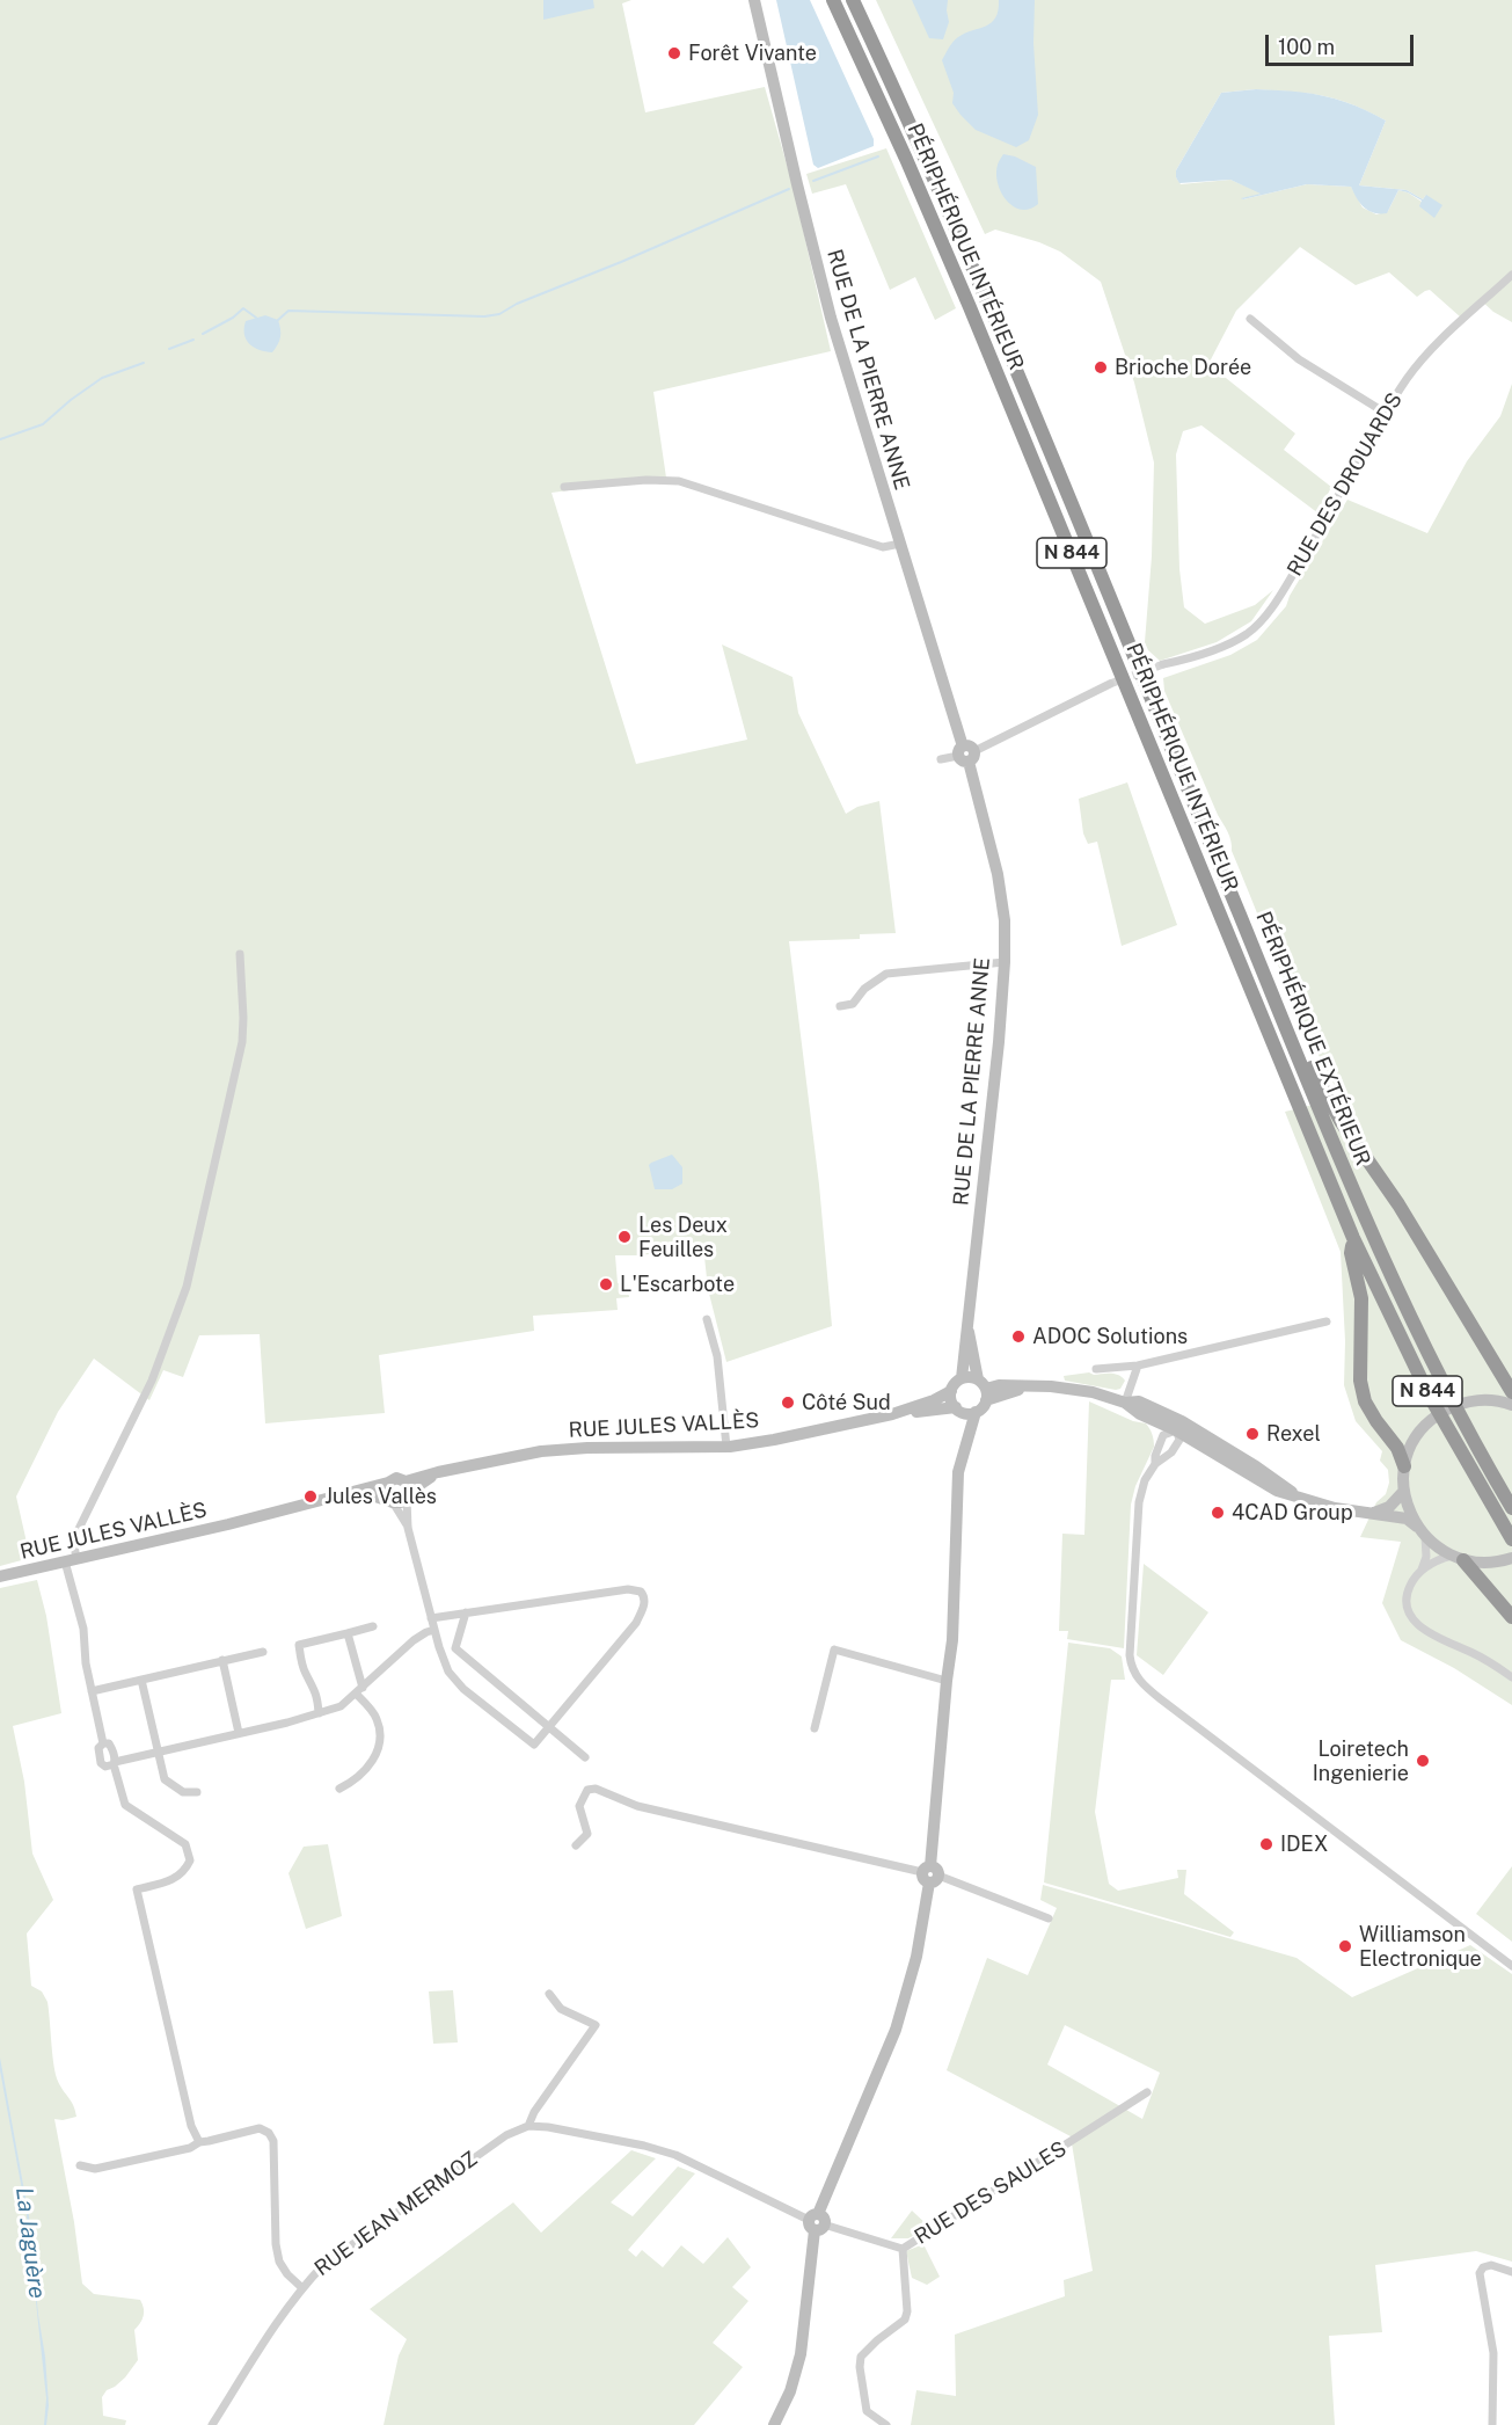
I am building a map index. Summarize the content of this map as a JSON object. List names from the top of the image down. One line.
{"streets":{"highway":["PÉRIPHÉRIQUE INTÉRIEUR","N 844","PÉRIPHÉRIQUE EXTÉRIEUR"],"street":["RUE DE LA PIERRE ANNE","RUE DES DROUARDS","RUE JULES VALLÈS","RUE DES SAULES","RUE JEAN MERMOZ"]},"crossings":[["RUE DE LA PIERRE ANNE","RUE JULES VALLÈS"]],"water":["La Jaguère"],"places":["Forêt Vivante","Brioche Dorée","Les Deux Feuilles","L'Escarbote","ADOC Solutions","Côté Sud","Rexel","Jules Vallès","4CAD Group","Loiretech Ingenierie","IDEX","Williamson Electronique"],"scale_bar":"100 m"}
